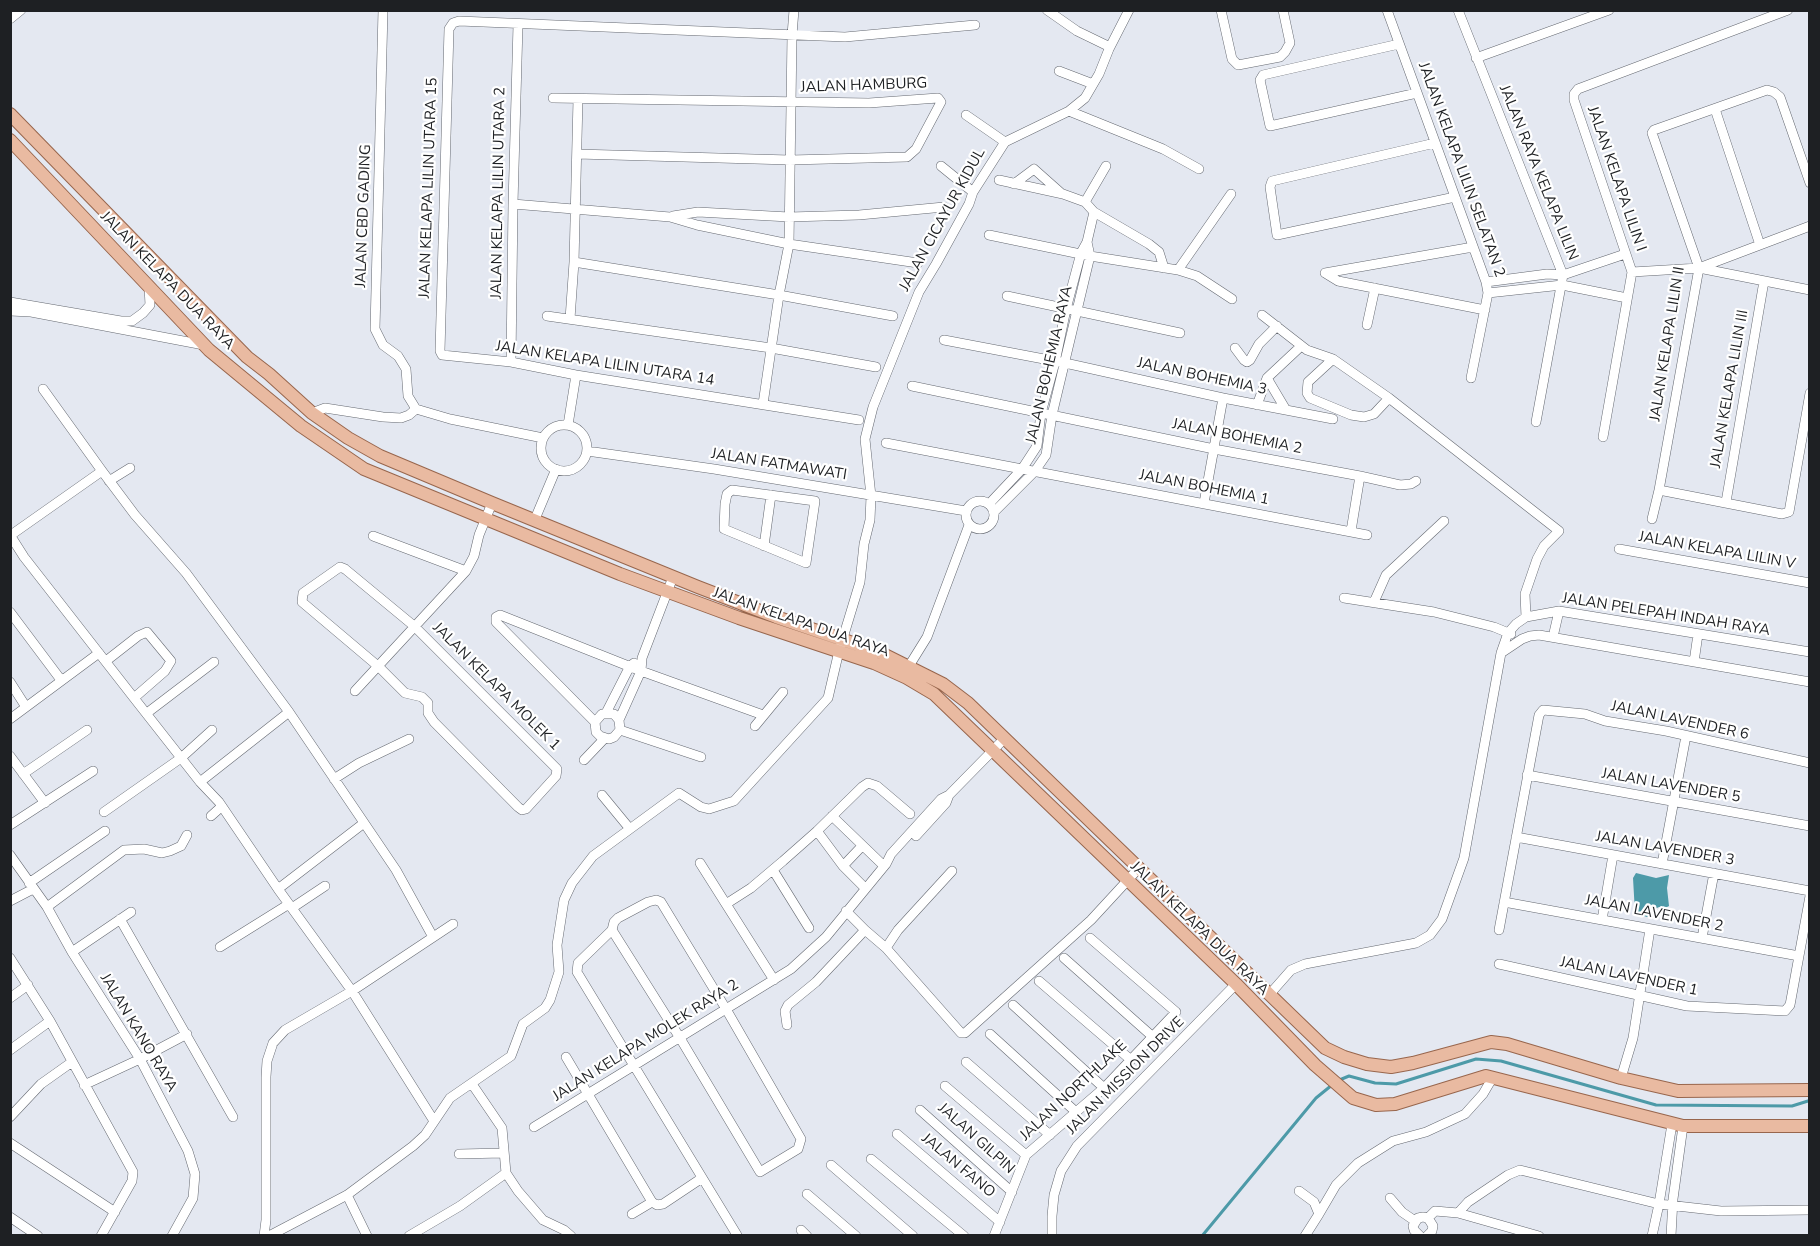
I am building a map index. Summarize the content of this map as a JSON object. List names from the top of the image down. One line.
{"streets":{"main road":["JALAN KELAPA DUA RAYA"],"street":["JALAN HAMBURG","JALAN KELAPA LILIN SELATAN 2","JALAN RAYA KELAPA LILIN","JALAN KELAPA LILIN I","JALAN KELAPA LILIN UTARA 15","JALAN KELAPA LILIN UTARA 2","JALAN CBD GADING","JALAN CICAYUR KIDUL","JALAN KELAPA LILIN II","JALAN KELAPA LILIN UTARA 14","JALAN BOHEMIA RAYA","JALAN BOHEMIA 3","JALAN KELAPA LILIN III","JALAN BOHEMIA 2","JALAN FATMAWATI","JALAN BOHEMIA 1","JALAN KELAPA LILIN V","JALAN PELEPAH INDAH RAYA","JALAN KELAPA MOLEK 1","JALAN LAVENDER 6","JALAN LAVENDER 5","JALAN LAVENDER 3","JALAN LAVENDER 2","JALAN LAVENDER 1","JALAN KANO RAYA","JALAN KELAPA MOLEK RAYA 2","JALAN MISSION DRIVE","JALAN NORTHLAKE","JALAN GILPIN","JALAN FANO"]},"crossings":[["JALAN KELAPA LILIN UTARA 15","JALAN KELAPA LILIN UTARA 2"],["JALAN KELAPA LILIN UTARA 15","JALAN KELAPA LILIN UTARA 14"],["JALAN KELAPA LILIN UTARA 2","JALAN KELAPA LILIN UTARA 14"],["JALAN CICAYUR KIDUL","JALAN KELAPA DUA RAYA"],["JALAN CICAYUR KIDUL","JALAN FATMAWATI"],["JALAN KELAPA DUA RAYA","JALAN KELAPA MOLEK RAYA 2"],["JALAN KELAPA DUA RAYA","JALAN MISSION DRIVE"],["JALAN BOHEMIA RAYA","JALAN BOHEMIA 3"],["JALAN BOHEMIA RAYA","JALAN BOHEMIA 2"],["JALAN BOHEMIA RAYA","JALAN FATMAWATI"],["JALAN BOHEMIA RAYA","JALAN BOHEMIA 1"],["JALAN LAVENDER 6","JALAN LAVENDER 5"],["JALAN LAVENDER 2","JALAN LAVENDER 1"],["JALAN NORTHLAKE","JALAN GILPIN"],["JALAN NORTHLAKE","JALAN FANO"]]}
